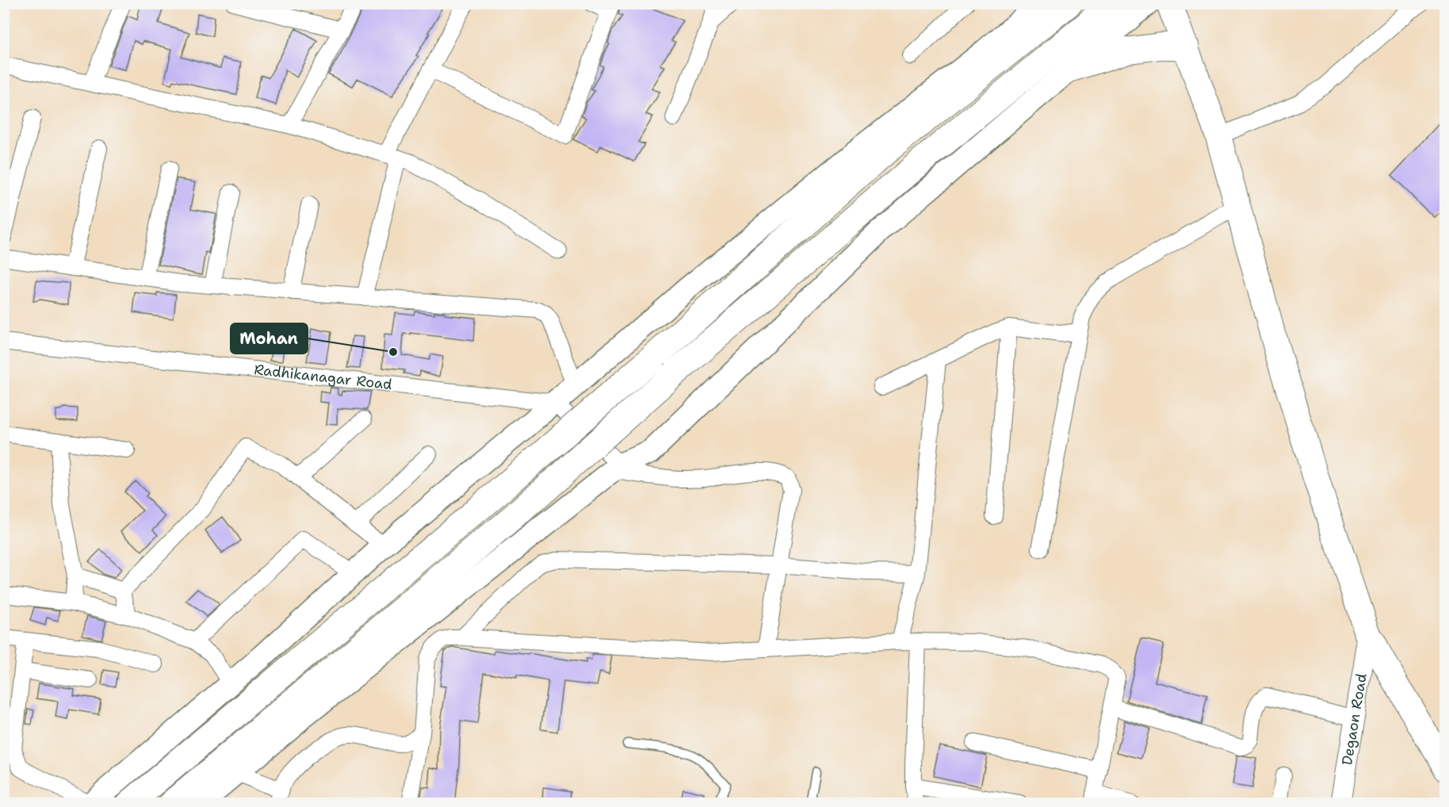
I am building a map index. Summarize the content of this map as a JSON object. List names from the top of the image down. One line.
{"streets":{"street":["Radhikanagar Road","Degaon Road"]},"places":["Mohan"]}
